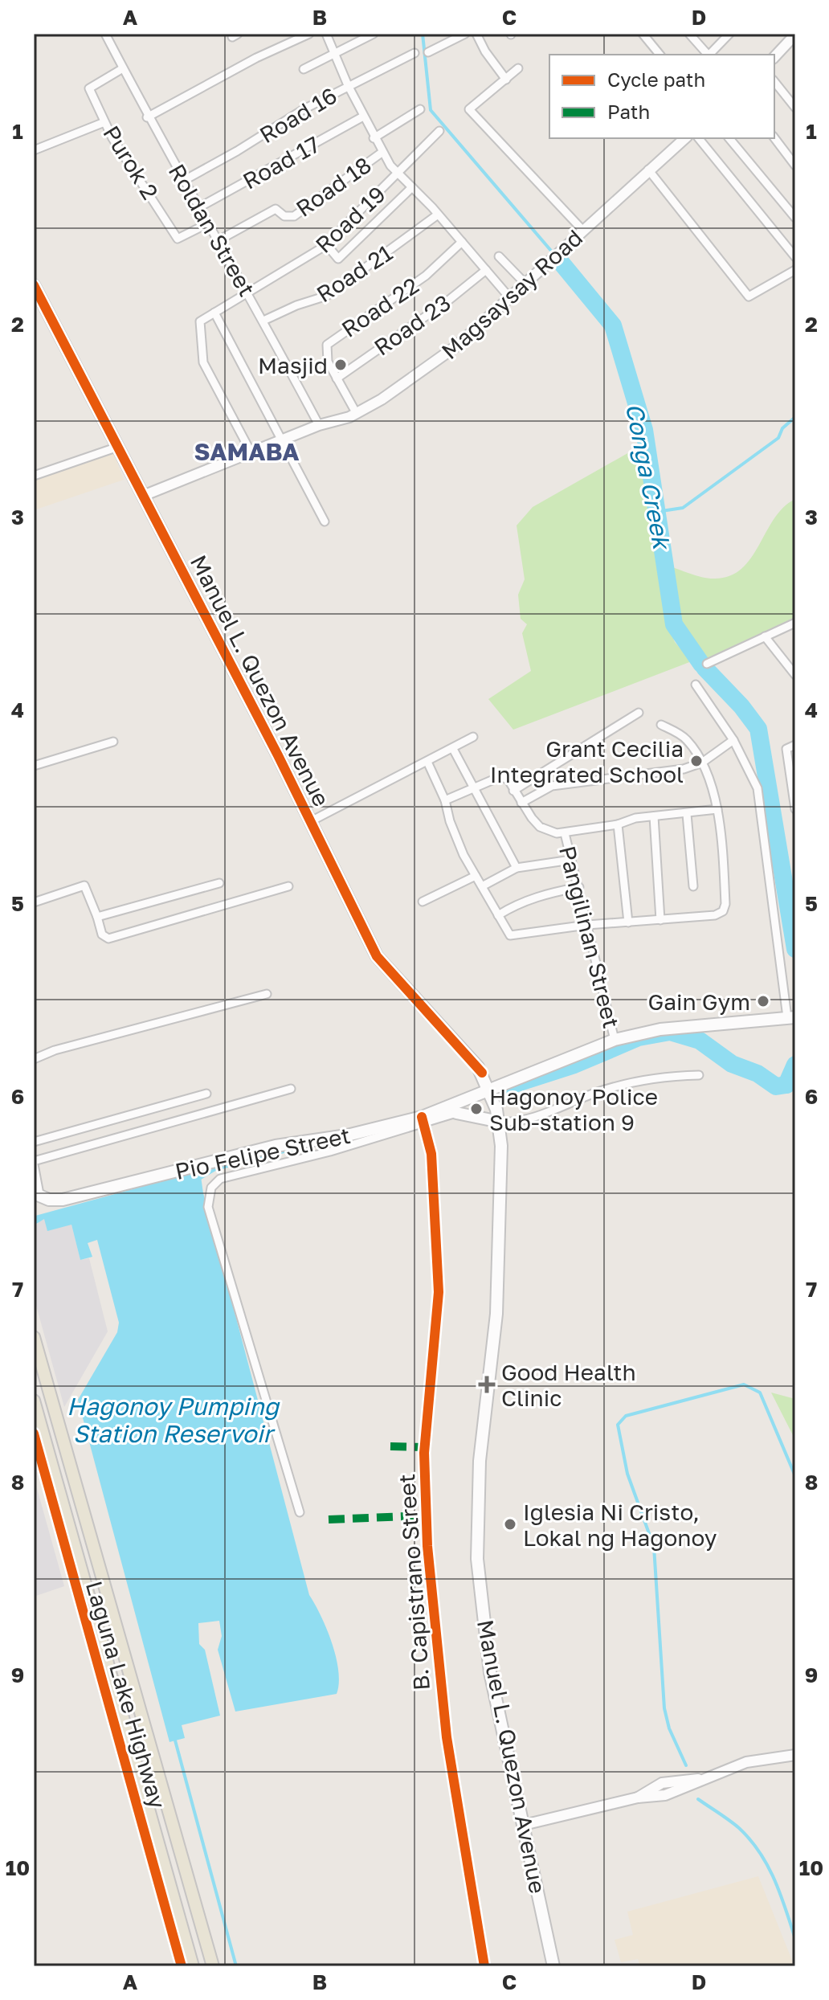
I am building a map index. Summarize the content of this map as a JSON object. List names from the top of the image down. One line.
{"streets":{"main road":["Manuel L. Quezon Avenue","Pio Felipe Street","Laguna Lake Highway"],"street":["Road 16","Purok 2","Road 17","Road 18","Road 19","Roldan Street","Road 21","Magsaysay Road","Road 22","Road 23","Pangilinan Street","B. Capistrano Street"]},"crossings":[["Road 16","Roldan Street"],["Purok 2","Roldan Street"],["Road 17","Roldan Street"],["Road 18","Roldan Street"],["Road 19","Roldan Street"],["Roldan Street","Road 21"],["Roldan Street","Magsaysay Road"],["Magsaysay Road","Road 22"],["Magsaysay Road","Manuel L. Quezon Avenue"],["Road 22","Road 23"],["Manuel L. Quezon Avenue","Pio Felipe Street"],["Pangilinan Street","Pio Felipe Street"],["Pio Felipe Street","B. Capistrano Street"]],"districts":["SAMABA"],"water":["Conga Creek","Hagonoy Pumping Station Reservoir"],"places":{"other":["Masjid","Grant Cecilia Integrated School","Gain Gym","Hagonoy Police Sub-station 9","Iglesia Ni Cristo, Lokal ng Hagonoy"],"health":["Good Health Clinic"]},"legend":["Cycle path","Path"],"grid":{"columns":["A","B","C","D"],"rows":["1","2","3","4","5","6","7","8","9","10"]}}
